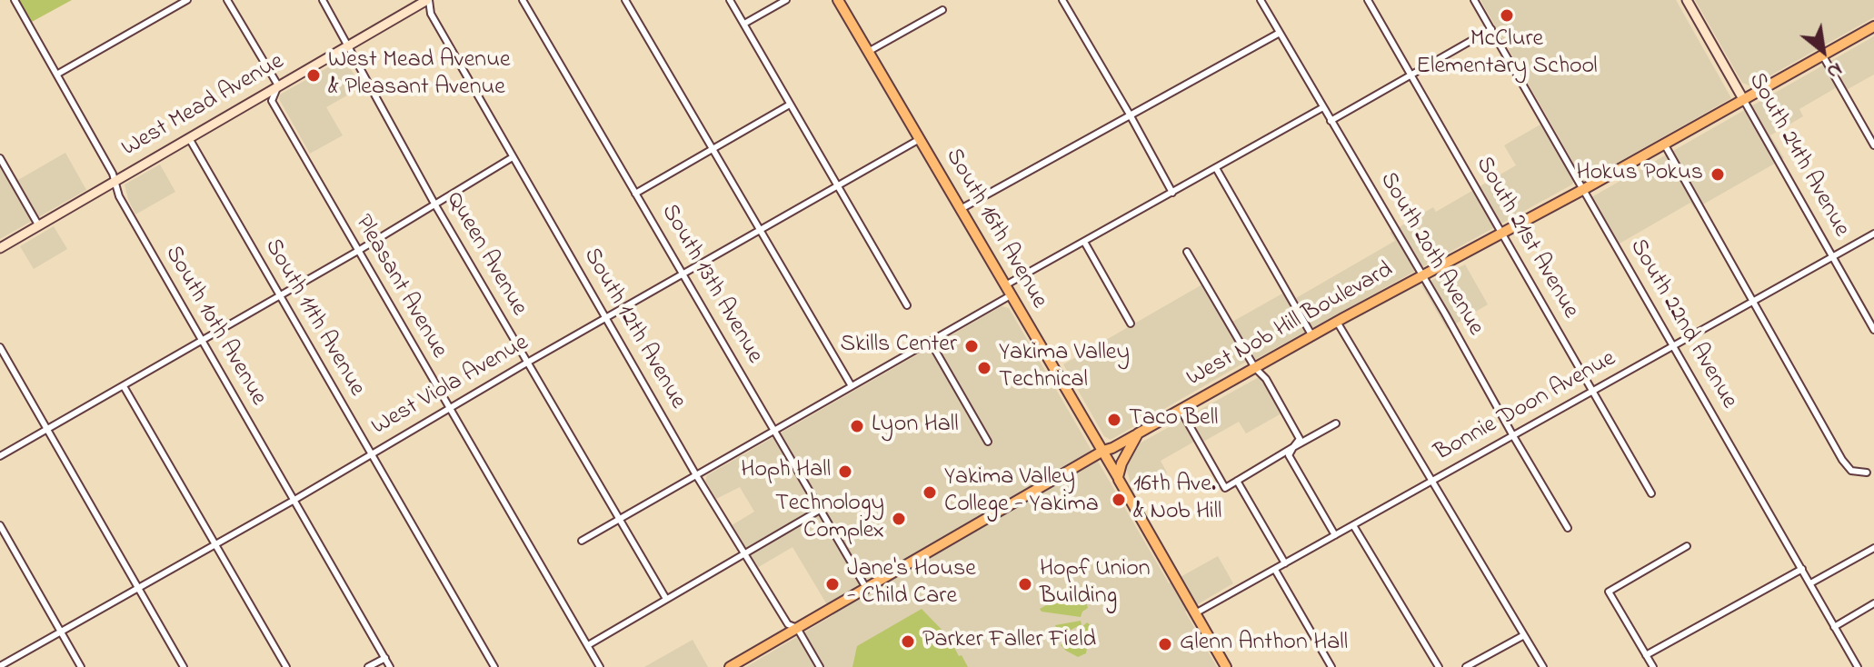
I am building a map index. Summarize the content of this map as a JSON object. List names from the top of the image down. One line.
{"streets":{"main road":["South 16th Avenue","West Nob Hill Boulevard"],"street":["West Mead Avenue","South 24th Avenue","South 21st Avenue","Queen Avenue","South 20th Avenue","South 13th Avenue","Pleasant Avenue","South 11th Avenue","South 22nd Avenue","South 10th Avenue","South 12th Avenue","West Viola Avenue","Bonnie Doon Avenue"]},"crossings":[["West Mead Avenue","Queen Avenue"],["West Mead Avenue","Pleasant Avenue"],["West Mead Avenue","South 11th Avenue"],["West Mead Avenue","South 10th Avenue"],["West Mead Avenue","South 12th Avenue"],["South 24th Avenue","West Nob Hill Boulevard"],["South 24th Avenue","Bonnie Doon Avenue"],["South 16th Avenue","West Nob Hill Boulevard"],["South 16th Avenue","West Viola Avenue"],["South 16th Avenue","Bonnie Doon Avenue"],["South 21st Avenue","West Nob Hill Boulevard"],["South 21st Avenue","Bonnie Doon Avenue"],["Queen Avenue","West Viola Avenue"],["South 20th Avenue","West Nob Hill Boulevard"],["South 20th Avenue","Bonnie Doon Avenue"],["South 13th Avenue","West Nob Hill Boulevard"],["South 13th Avenue","West Viola Avenue"],["Pleasant Avenue","West Viola Avenue"],["South 11th Avenue","West Viola Avenue"],["South 22nd Avenue","West Nob Hill Boulevard"],["South 22nd Avenue","Bonnie Doon Avenue"],["West Nob Hill Boulevard","South 12th Avenue"],["South 10th Avenue","West Viola Avenue"],["South 12th Avenue","West Viola Avenue"]],"places":["McClure Elementary School","West Mead Avenue & Pleasant Avenue","Hokus Pokus","Skills Center","Yakima Valley Technical","Taco Bell","Lyon Hall","Hoph Hall","Yakima Valley College - Yakima","16th Ave. & Nob Hill","Technology Complex","Jane's House - Child Care","Hopf Union Building","Parker Faller Field","Glenn Anthon Hall"],"north":"bottom right"}
